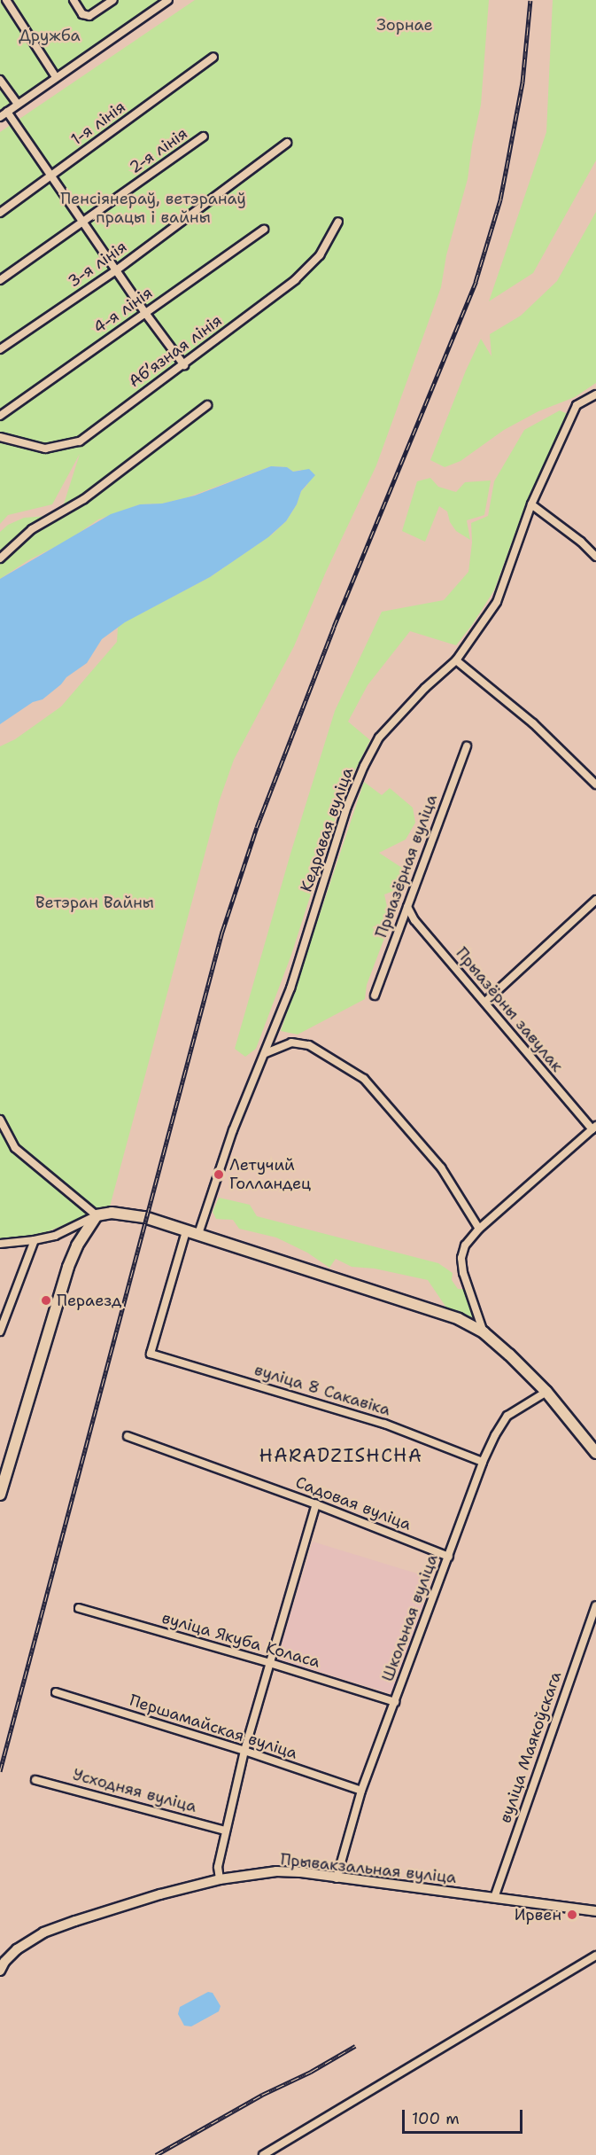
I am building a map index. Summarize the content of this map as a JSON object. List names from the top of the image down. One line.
{"streets":{"street":["1-я лінія","2-я лінія","3-я лінія","4-я лінія","Абʼязная лінія","Кедравая вуліца","Прыазёрная вуліца","Прыазёрны завулак","вуліца 8 Сакавіка","Садовая вуліца","Школьная вуліца","вуліца Якуба Коласа","Першамайская вуліца","вуліца Маякоўскага","Усходняя вуліца","Прывакзальная вуліца"]},"crossings":[["Прыазёрная вуліца","Прыазёрны завулак"],["вуліца 8 Сакавіка","Школьная вуліца"],["Садовая вуліца","Школьная вуліца"],["Школьная вуліца","вуліца Якуба Коласа"],["Школьная вуліца","Першамайская вуліца"],["Школьная вуліца","Прывакзальная вуліца"],["вуліца Маякоўскага","Прывакзальная вуліца"]],"districts":["HARADZISHCHA"],"parks":["Зорнае","Дружба","Пенсіянераў, ветэранаў працы і вайны","Ветэран Вайны"],"places":["Летучий Голландец","Пераезд","Ирвен"],"scale_bar":"100 m"}
